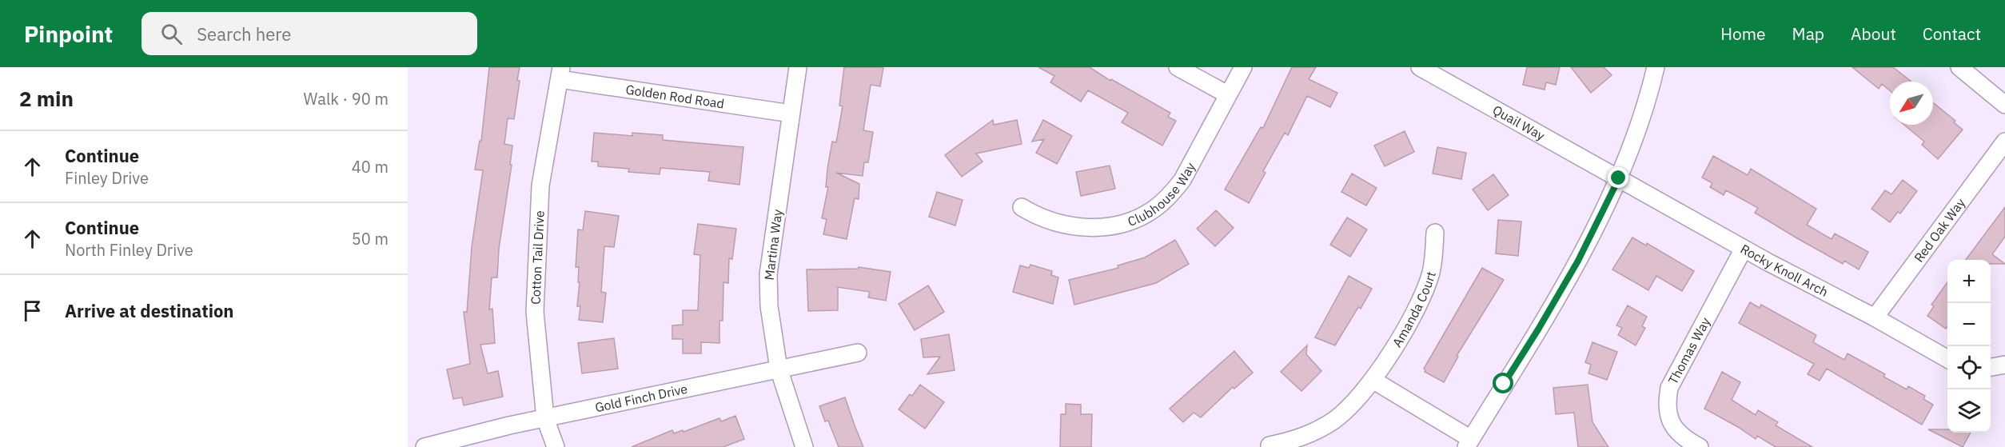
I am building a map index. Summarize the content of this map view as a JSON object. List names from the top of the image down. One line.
{"streets":{"street":["Golden Rod Road","Quail Way","Clubhouse Way","Red Oak Way","Martina Way","Cotton Tail Drive","Rocky Knoll Arch","Amanda Court","Thomas Way","Gold Finch Drive"]},"crossings":[["Golden Rod Road","Martina Way"],["Golden Rod Road","Cotton Tail Drive"],["Quail Way","Rocky Knoll Arch"],["Red Oak Way","Rocky Knoll Arch"],["Martina Way","Gold Finch Drive"],["Cotton Tail Drive","Gold Finch Drive"],["Rocky Knoll Arch","Thomas Way"]],"north":"bottom left","page":{"header":"Pinpoint","search":"Search here","nav":["Home","Map","About","Contact"],"heading":["2 min","Walk · 90 m"],"list":[["Continue","Finley Drive","40 m"],["Continue","North Finley Drive","50 m"],"Arrive at destination"],"map_buttons":["+","−"]}}
